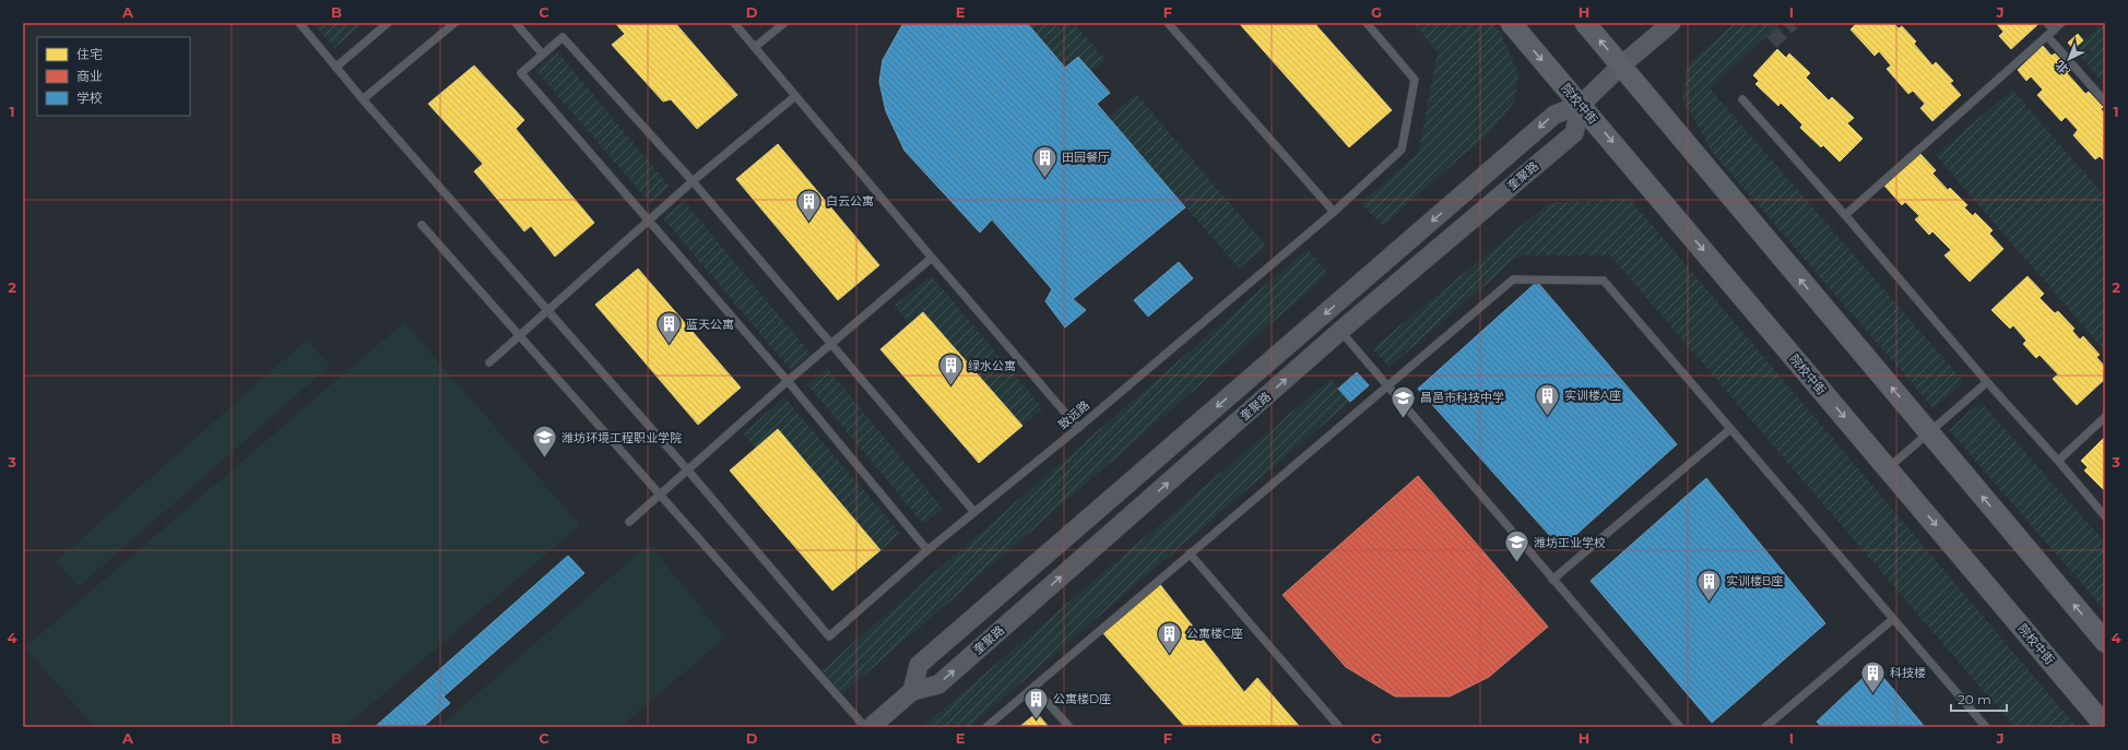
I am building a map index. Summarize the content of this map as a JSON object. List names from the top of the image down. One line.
{"streets":{"main road":["院校中街"],"street":["奎聚路"],"lane":["致远路"]},"crossings":[["院校中街","奎聚路"]],"places":{"building":["田园餐厅","白云公寓","蓝天公寓","绿水公寓","实训楼A座","实训楼B座","公寓楼C座","科技楼","公寓楼D座"],"school or university":["昌邑市科技中学","潍坊环境工程职业学院","潍坊工业学校"]},"legend":["住宅","商业","学校"],"scale_bar":"20 m","north":"bottom left","grid":{"columns":["A","B","C","D","E","F","G","H","I","J"],"rows":["1","2","3","4"]}}
